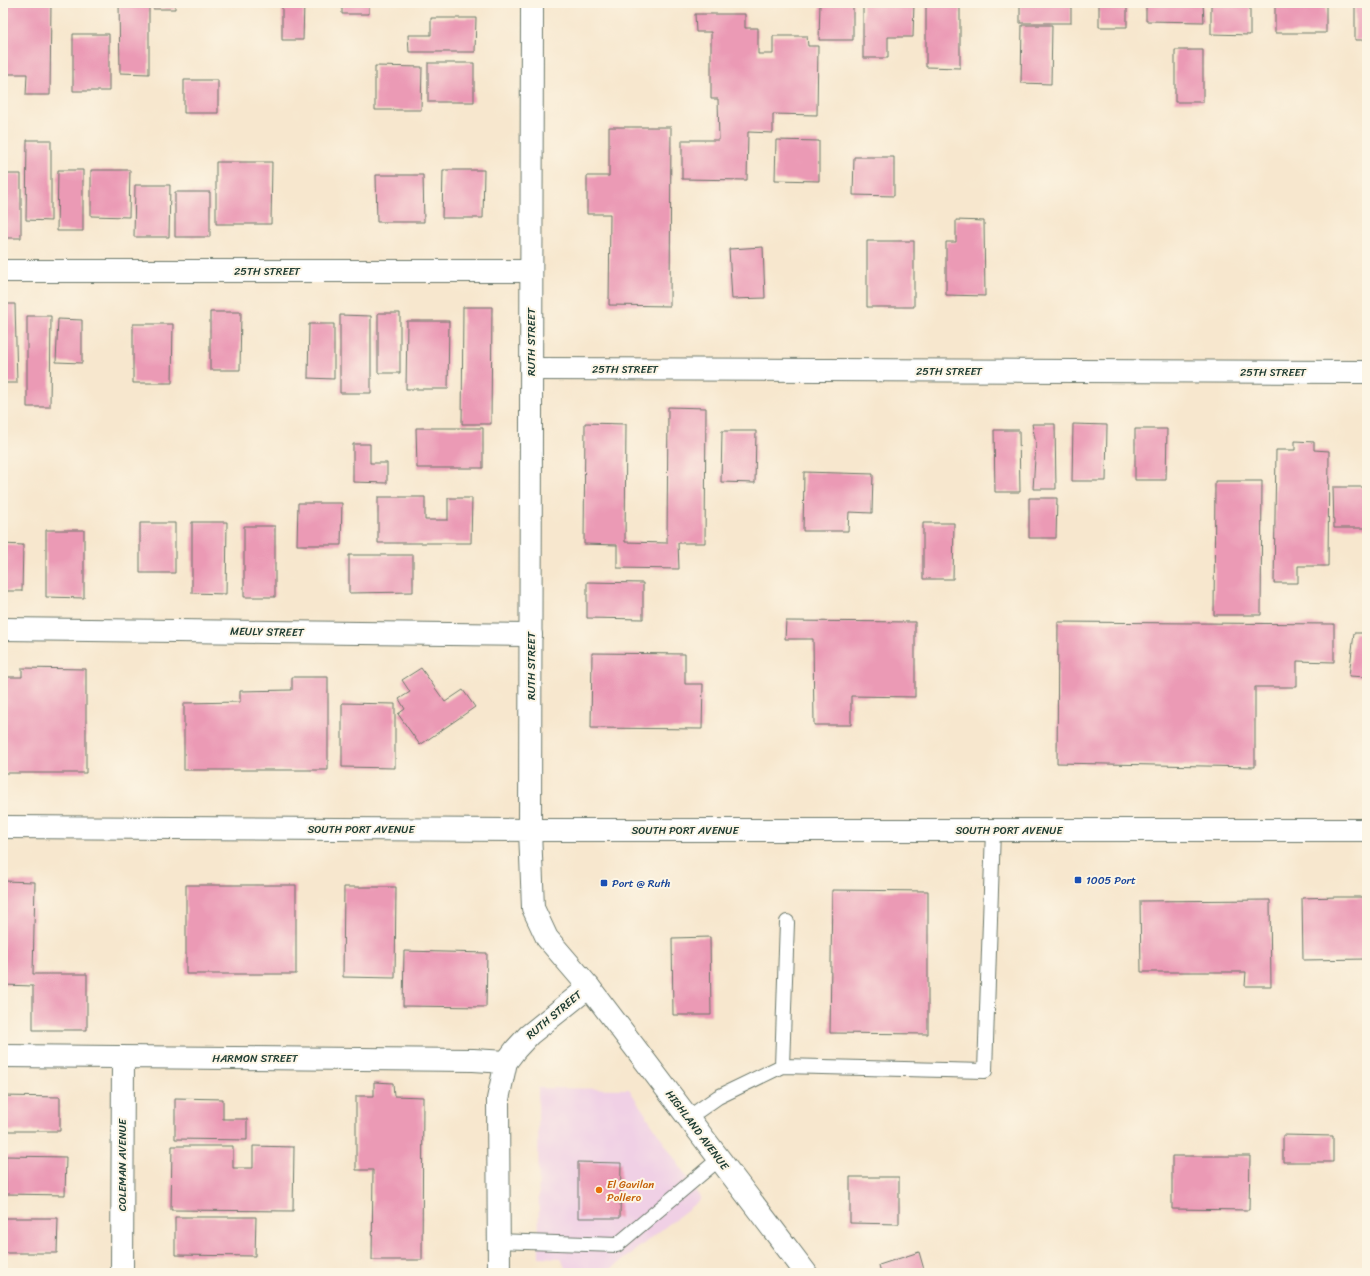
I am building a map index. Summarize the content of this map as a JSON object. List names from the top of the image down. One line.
{"streets":{"street":["25TH STREET","RUTH STREET","MEULY STREET","SOUTH PORT AVENUE","HARMON STREET","HIGHLAND AVENUE","COLEMAN AVENUE"]},"crossings":[["25TH STREET","RUTH STREET"],["RUTH STREET","MEULY STREET"],["RUTH STREET","SOUTH PORT AVENUE"],["RUTH STREET","HARMON STREET"],["RUTH STREET","HIGHLAND AVENUE"],["HARMON STREET","COLEMAN AVENUE"]],"places":{"transit":["1005 Port","Port @ Ruth"],"other":["El Gavilan Pollero"]}}
